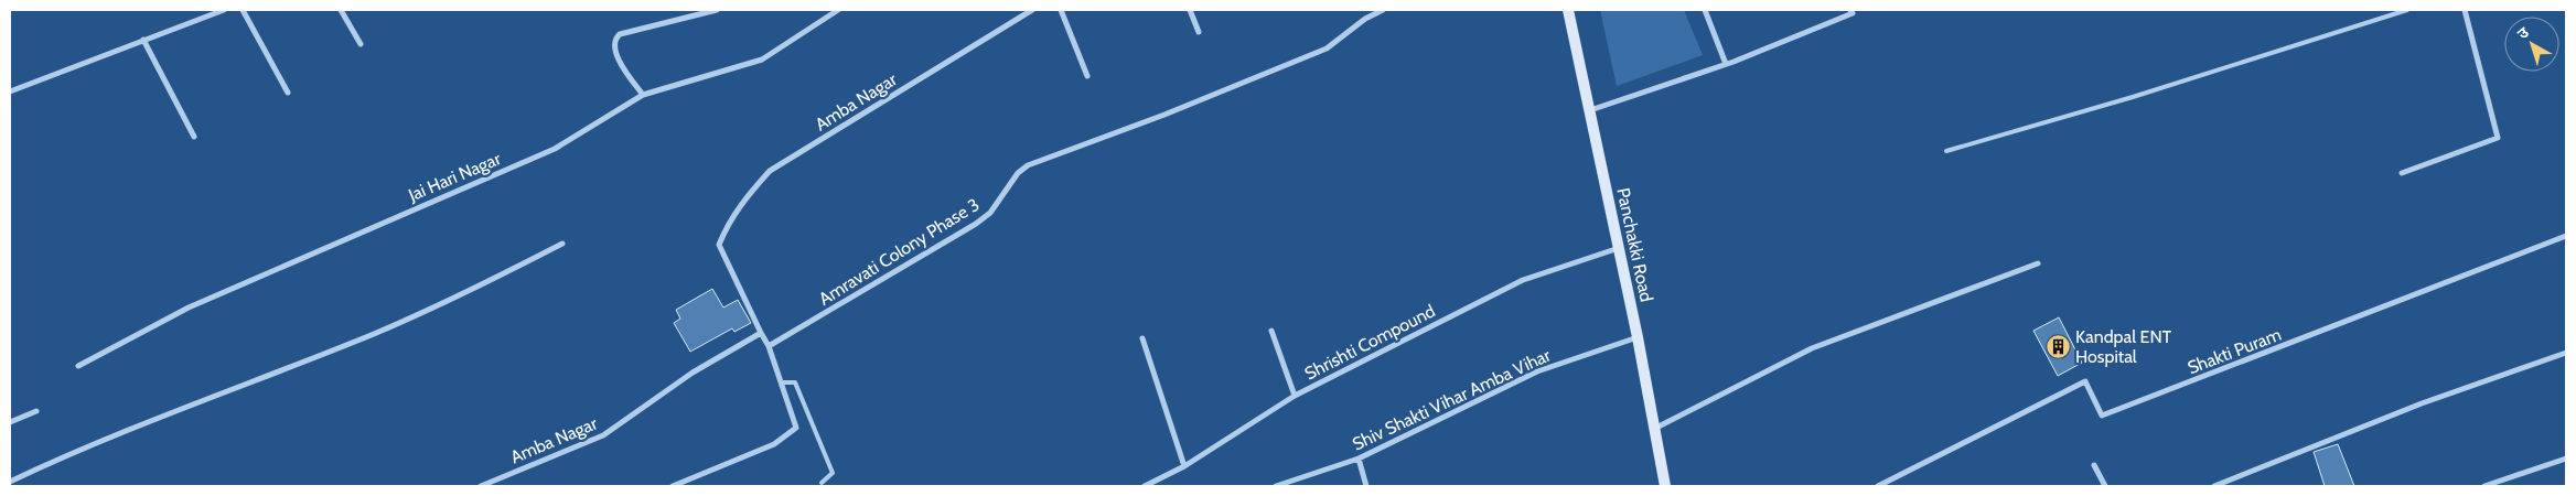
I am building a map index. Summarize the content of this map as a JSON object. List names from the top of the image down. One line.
{"streets":{"main road":["Panchakki Road"],"street":["Amba Nagar","Jai Hari Nagar","Amravati Colony Phase 3","Shrishti Compound","Shakti Puram","Shiv Shakti Vihar Amba Vihar"]},"crossings":[["Panchakki Road","Shrishti Compound"],["Panchakki Road","Shiv Shakti Vihar Amba Vihar"]],"places":{"building":["Kandpal ENT Hospital"]},"north":"top left"}
